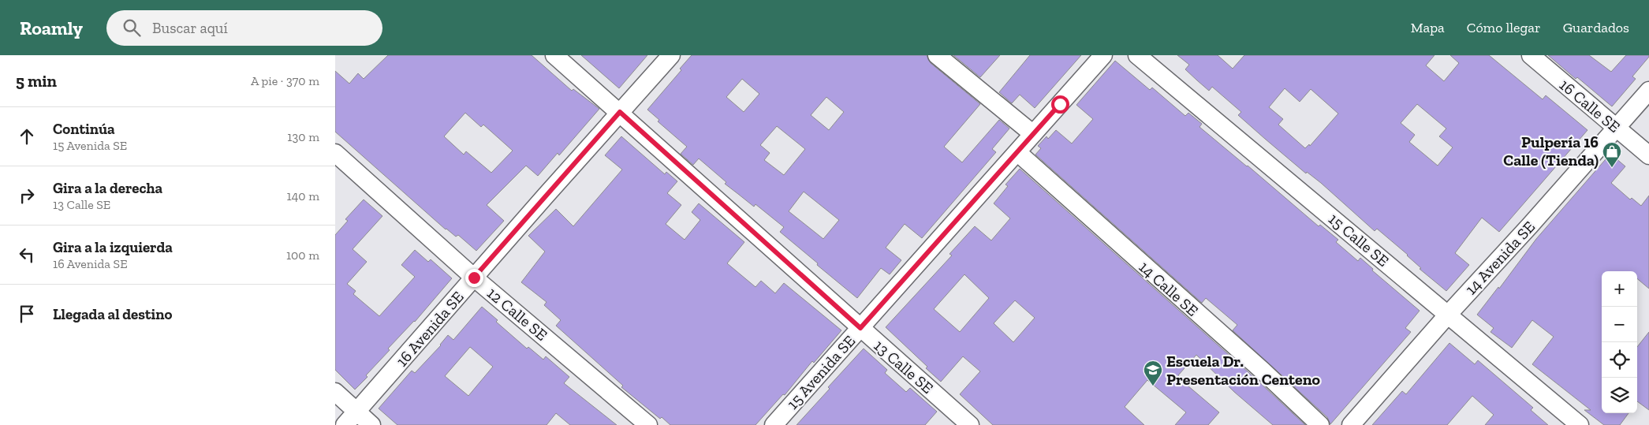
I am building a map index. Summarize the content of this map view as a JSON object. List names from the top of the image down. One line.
{"streets":{"street":["16 Calle SE","15 Calle SE","14 Avenida SE","14 Calle SE","12 Calle SE","16 Avenida SE","13 Calle SE","15 Avenida SE"]},"crossings":[["16 Calle SE","14 Avenida SE"],["15 Calle SE","14 Avenida SE"],["14 Calle SE","15 Avenida SE"],["12 Calle SE","16 Avenida SE"],["16 Avenida SE","13 Calle SE"],["13 Calle SE","15 Avenida SE"]],"places":{"shop":["Pulpería 16 Calle (Tienda)"],"school or university":["Escuela Dr. Presentación Centeno"]},"page":{"header":"Roamly","search":"Buscar aquí","nav":["Mapa","Cómo llegar","Guardados"],"heading":["5 min","A pie · 370 m"],"list":[["Continúa","15 Avenida SE","130 m"],["Gira a la derecha","13 Calle SE","140 m"],["Gira a la izquierda","16 Avenida SE","100 m"],"Llegada al destino"],"map_buttons":["+","−"]}}
